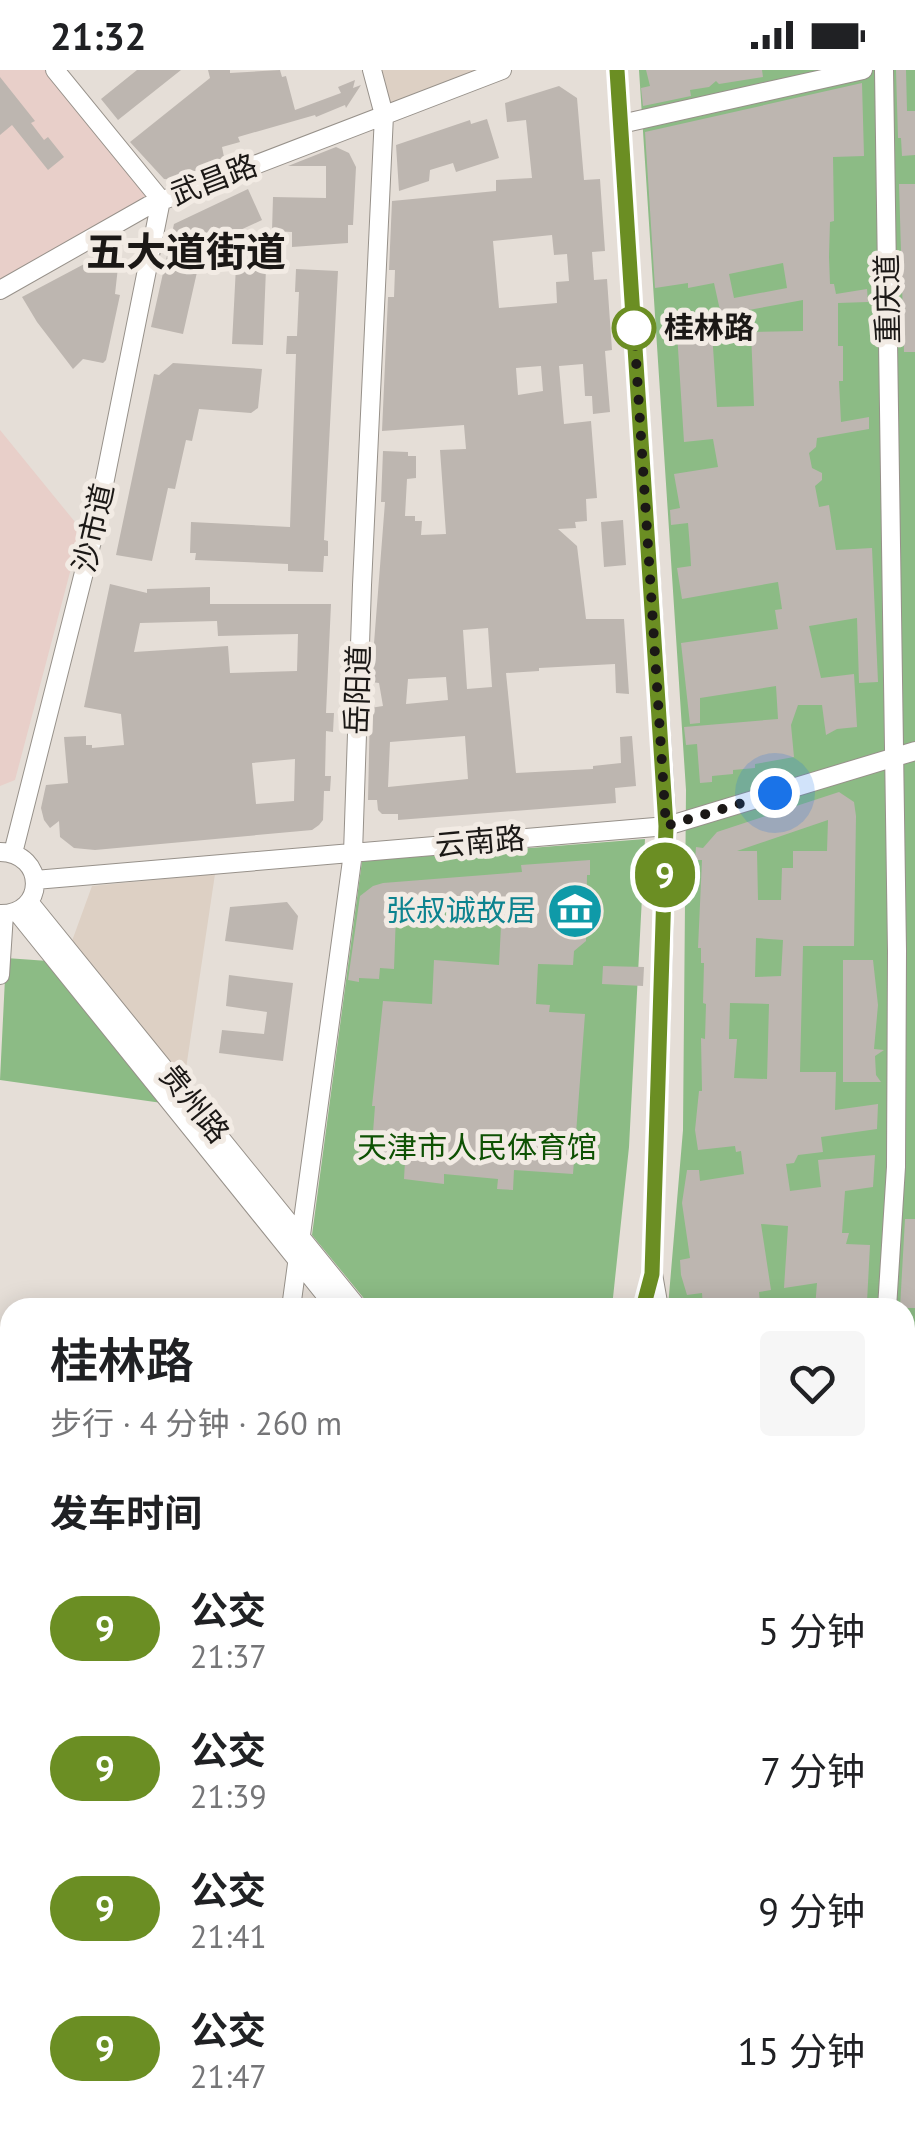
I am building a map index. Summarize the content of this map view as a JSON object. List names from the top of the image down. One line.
{"streets":{"street":["武昌路","重庆道","沙市道","岳阳道","云南路","贵州路"]},"crossings":[["武昌路","沙市道"],["武昌路","岳阳道"],["重庆道","云南路"],["岳阳道","云南路"],["岳阳道","贵州路"]],"districts":["五大道街道"],"parks":["天津市人民体育馆"],"places":{"other":["桂林路"],"museum":["张叔诚故居"]},"lines":["bus line 9"],"page":{"status":"21:32","on_map":"9","heading":[["桂林路","步行 · 4 分钟 · 260 m"],"发车时间"],"list":[{"mark":"9","name":"公交","note":"21:37","value":"5 分钟"},{"mark":"9","name":"公交","note":"21:39","value":"7 分钟"},{"mark":"9","name":"公交","note":"21:41","value":"9 分钟"},{"mark":"9","name":"公交","note":"21:47","value":"15 分钟"}]}}
